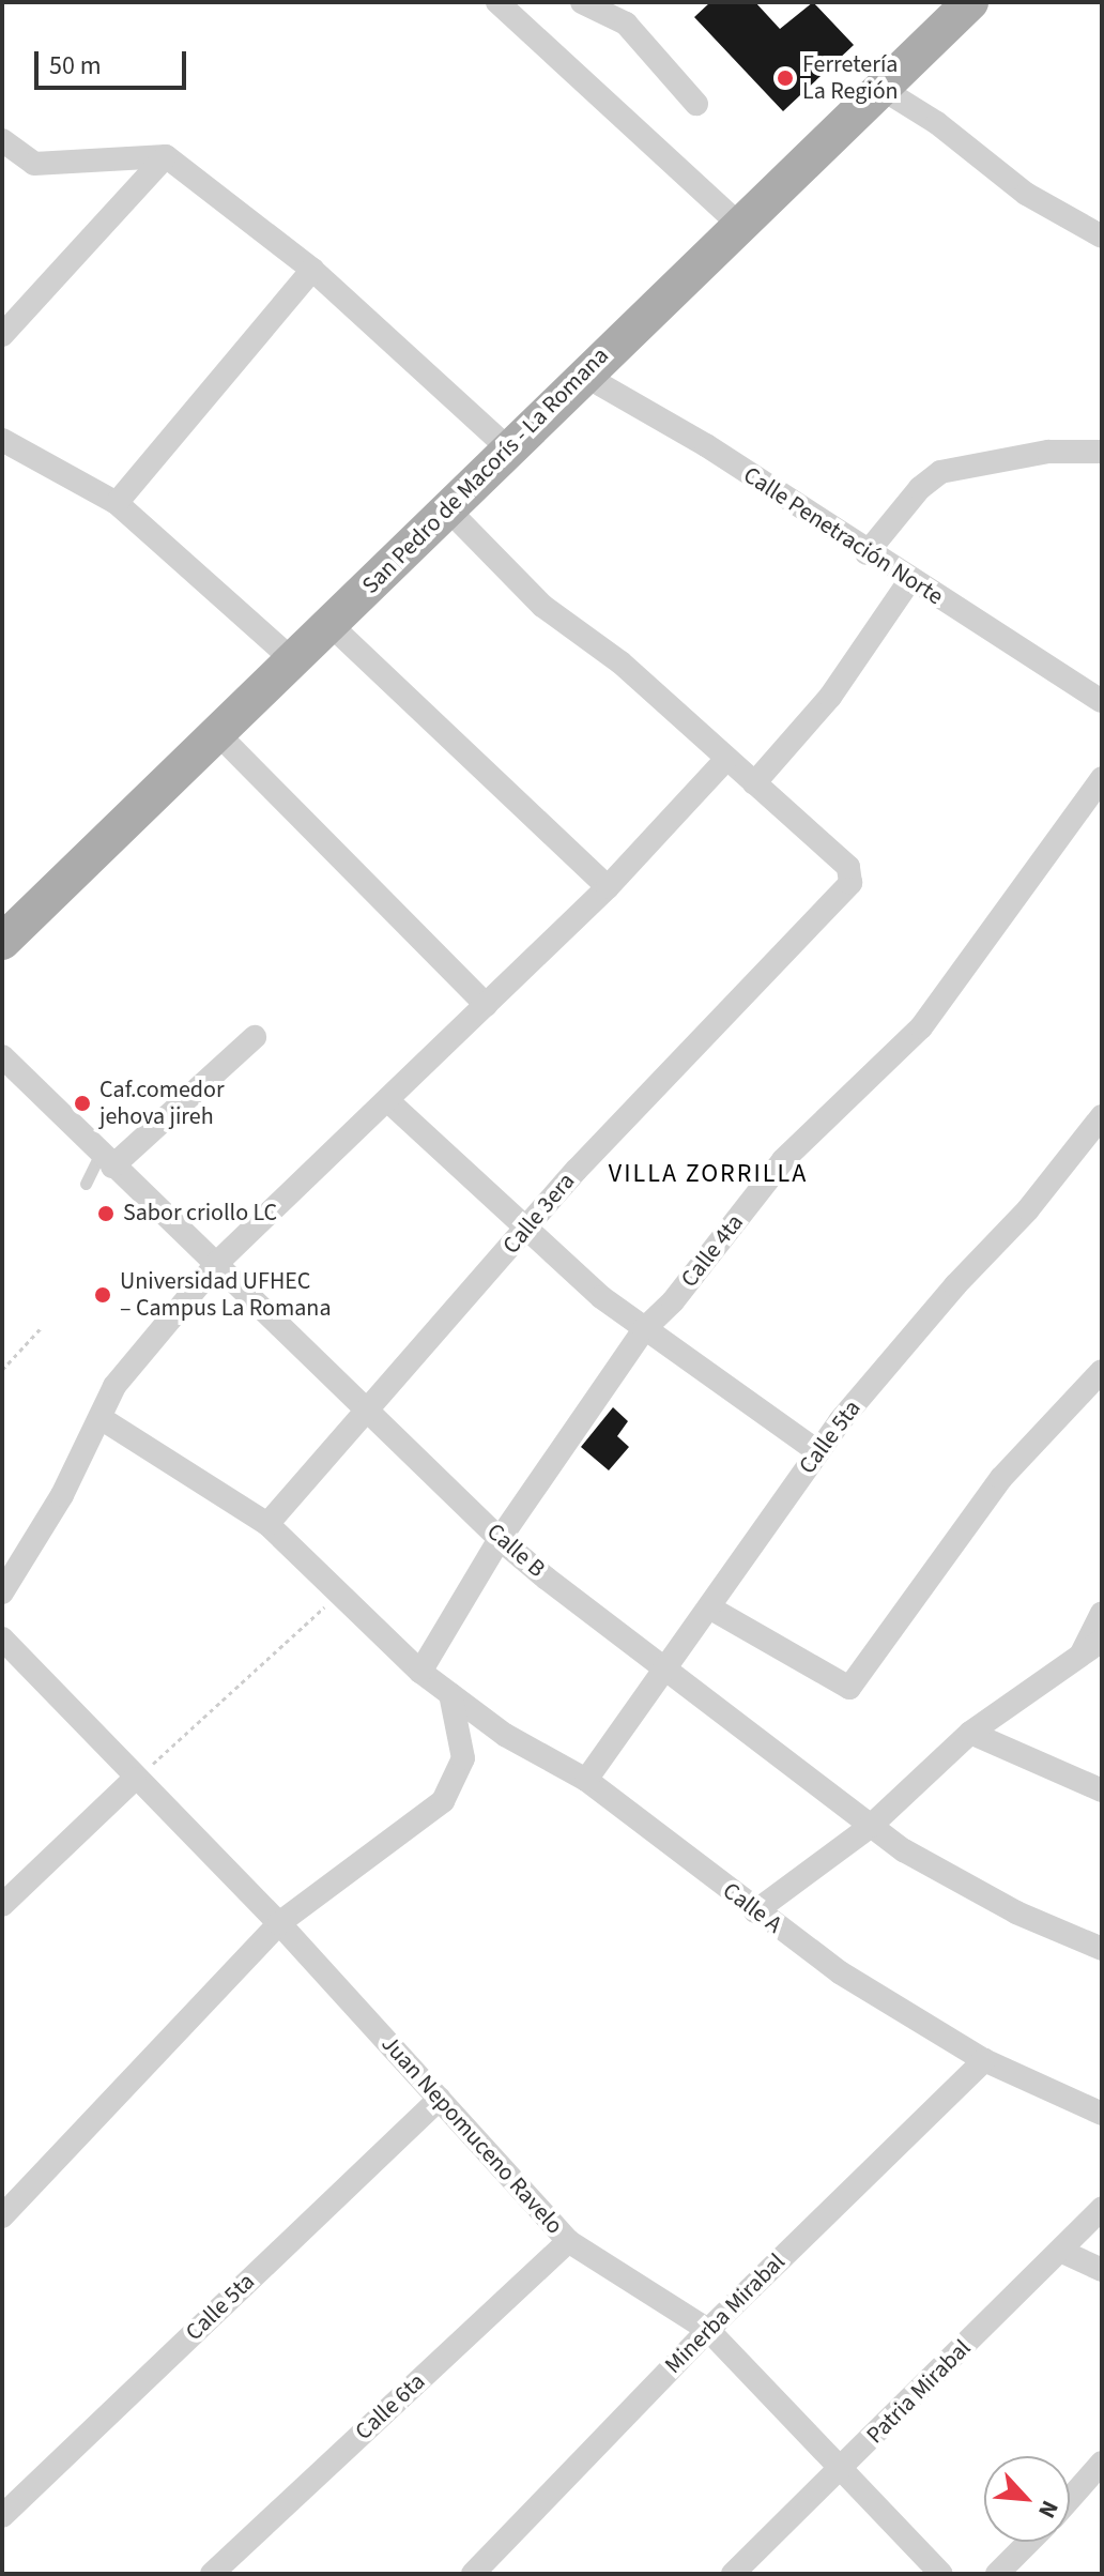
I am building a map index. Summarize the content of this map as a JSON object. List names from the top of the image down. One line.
{"streets":{"main road":["San Pedro de Macorís - La Romana"],"street":["Calle Penetración Norte","Calle 3era","Calle 4ta","Calle 5ta","Calle B","Calle A","Juan Nepomuceno Ravelo","Minerba Mirabal","Patria Mirabal","Calle 6ta"]},"crossings":[["San Pedro de Macorís - La Romana","Calle Penetración Norte"],["Calle 3era","Calle B"],["Calle 3era","Calle A"],["Calle 4ta","Calle B"],["Calle 4ta","Calle A"],["Calle 5ta","Calle B"],["Calle 5ta","Calle A"],["Calle 5ta","Juan Nepomuceno Ravelo"],["Calle A","Minerba Mirabal"],["Juan Nepomuceno Ravelo","Minerba Mirabal"],["Juan Nepomuceno Ravelo","Patria Mirabal"],["Juan Nepomuceno Ravelo","Calle 6ta"]],"districts":["VILLA ZORRILLA"],"places":["Ferretería La Región","Caf.comedor jehova jireh","Sabor criollo LC","Universidad UFHEC – Campus La Romana"],"scale_bar":"50 m","north":"bottom right"}
